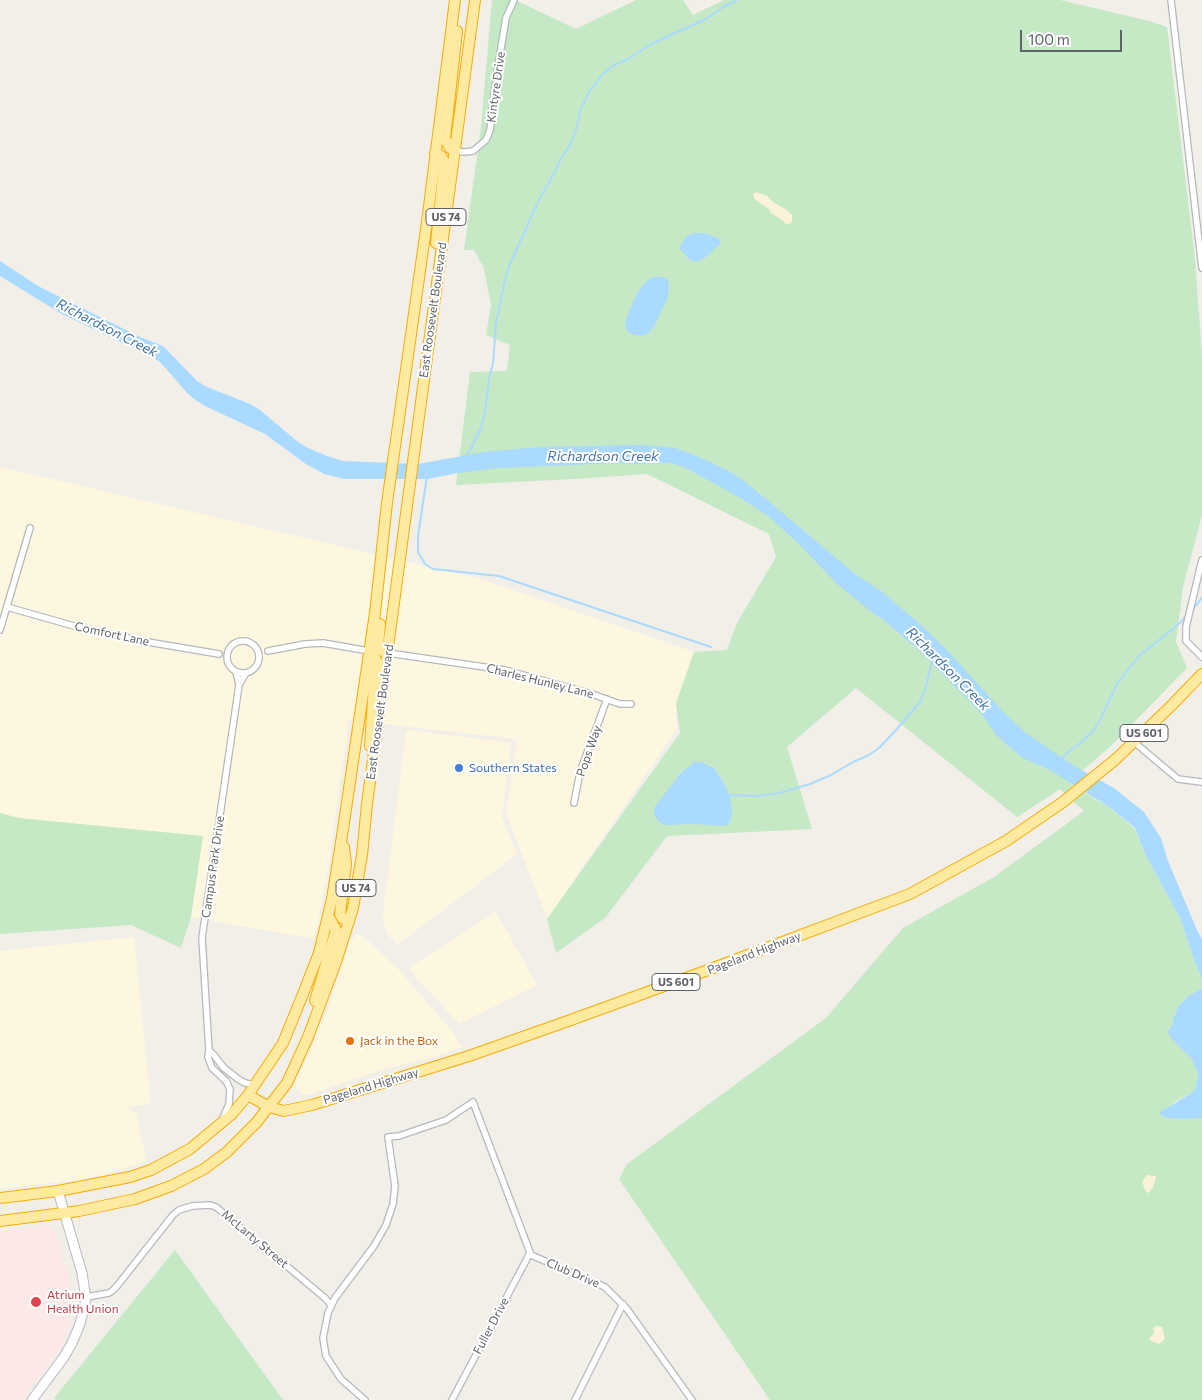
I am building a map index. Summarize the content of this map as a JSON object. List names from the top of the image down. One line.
{"streets":{"highway":["US 74","East Roosevelt Boulevard","US 601","Pageland Highway"],"street":["Kintyre Drive","Comfort Lane","Charles Hunley Lane","Pops Way","Campus Park Drive","McLarty Street","Club Drive","Fuller Drive"]},"crossings":[["Kintyre Drive","East Roosevelt Boulevard"],["East Roosevelt Boulevard","Charles Hunley Lane"],["East Roosevelt Boulevard","Campus Park Drive"],["East Roosevelt Boulevard","Pageland Highway"],["Comfort Lane","Campus Park Drive"],["Charles Hunley Lane","Pops Way"],["Club Drive","Fuller Drive"]],"water":["Richardson Creek"],"places":["Southern States","Jack in the Box","Atrium Health Union"],"scale_bar":"100 m"}
